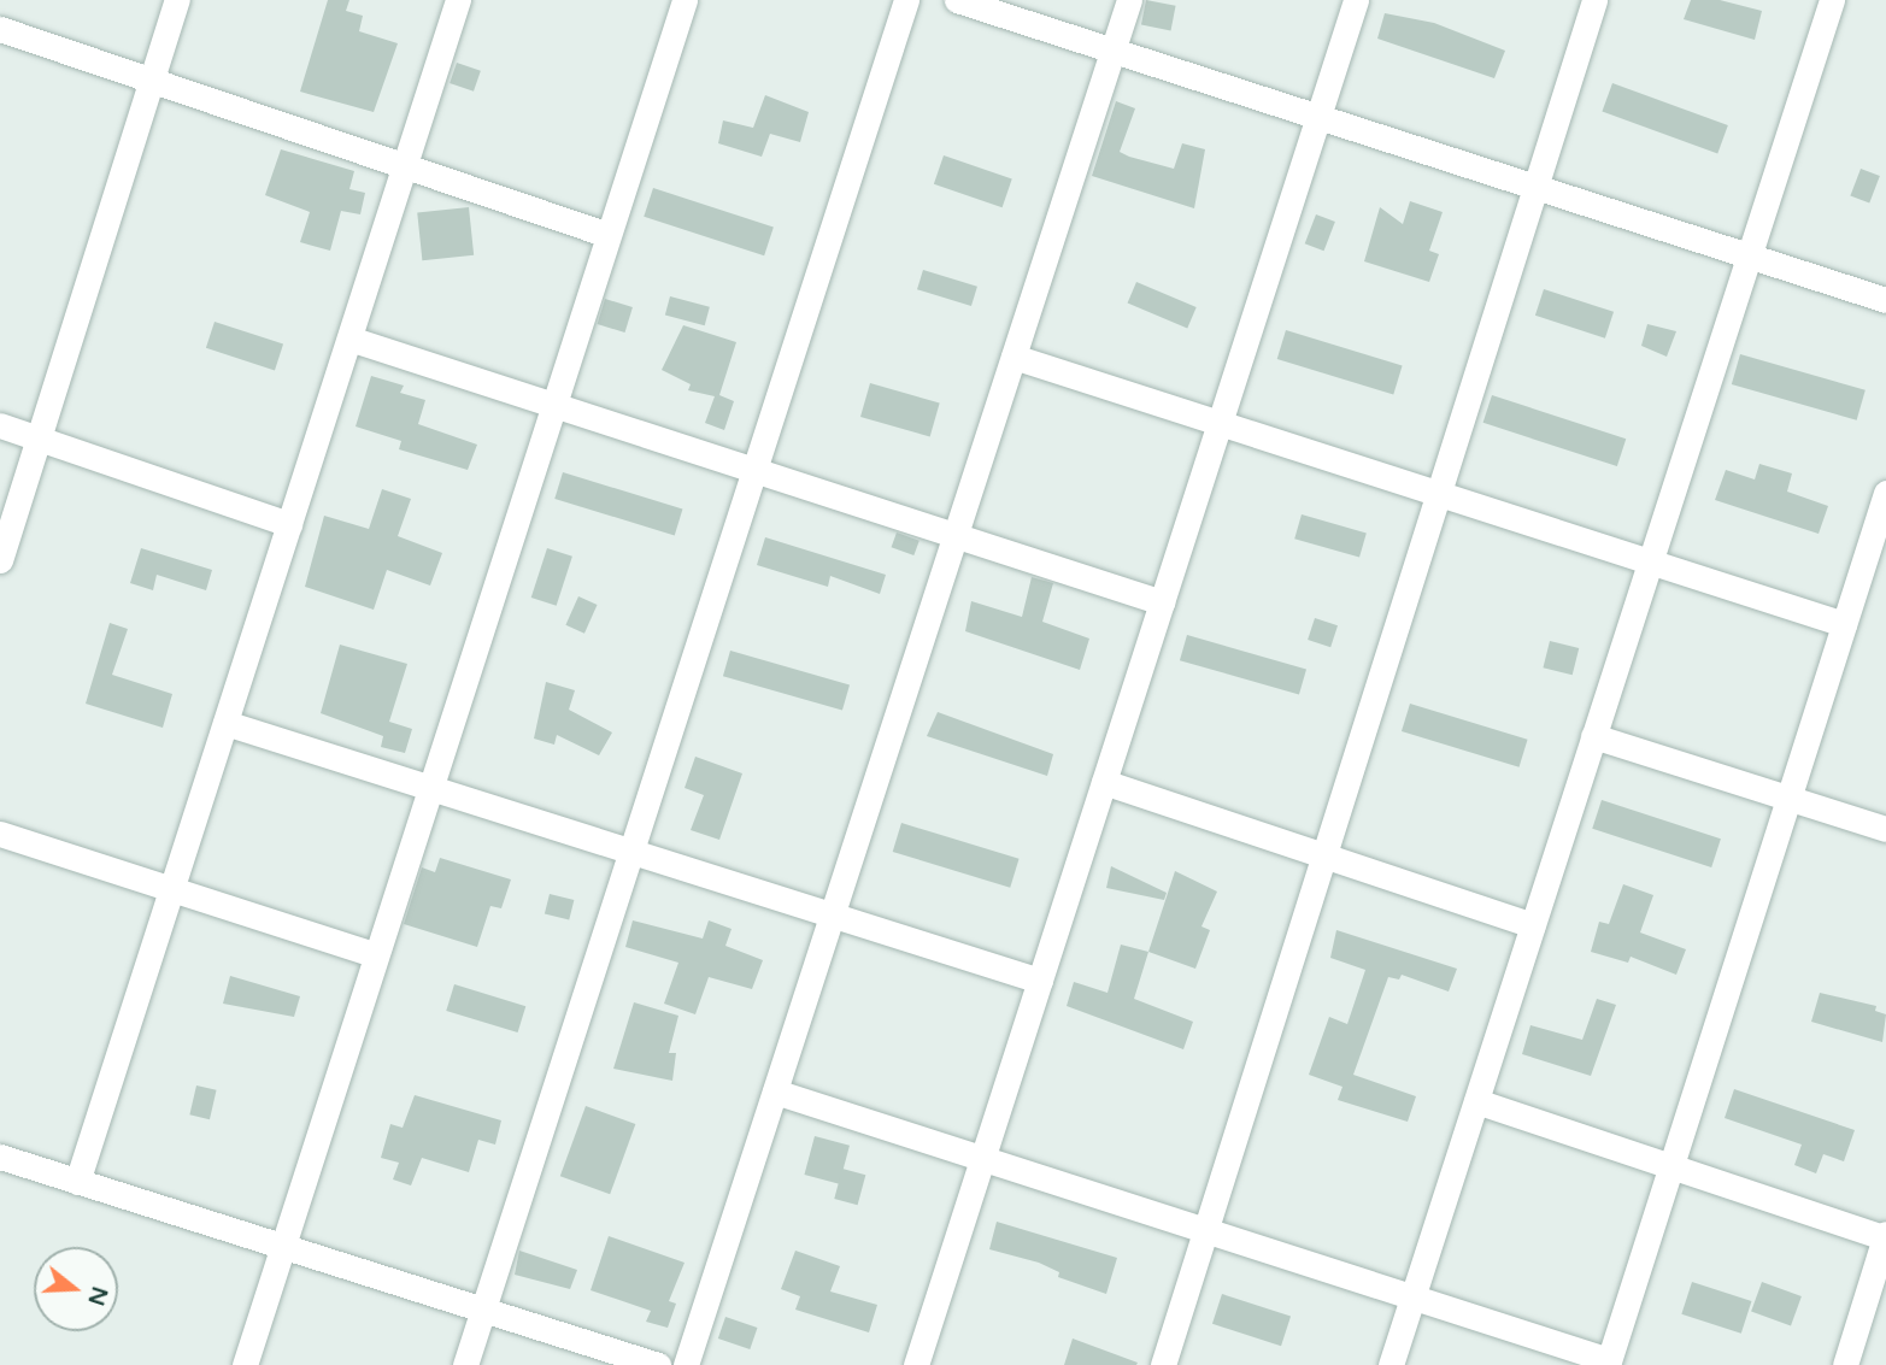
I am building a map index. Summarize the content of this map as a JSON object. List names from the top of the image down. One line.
{"north":"right"}
